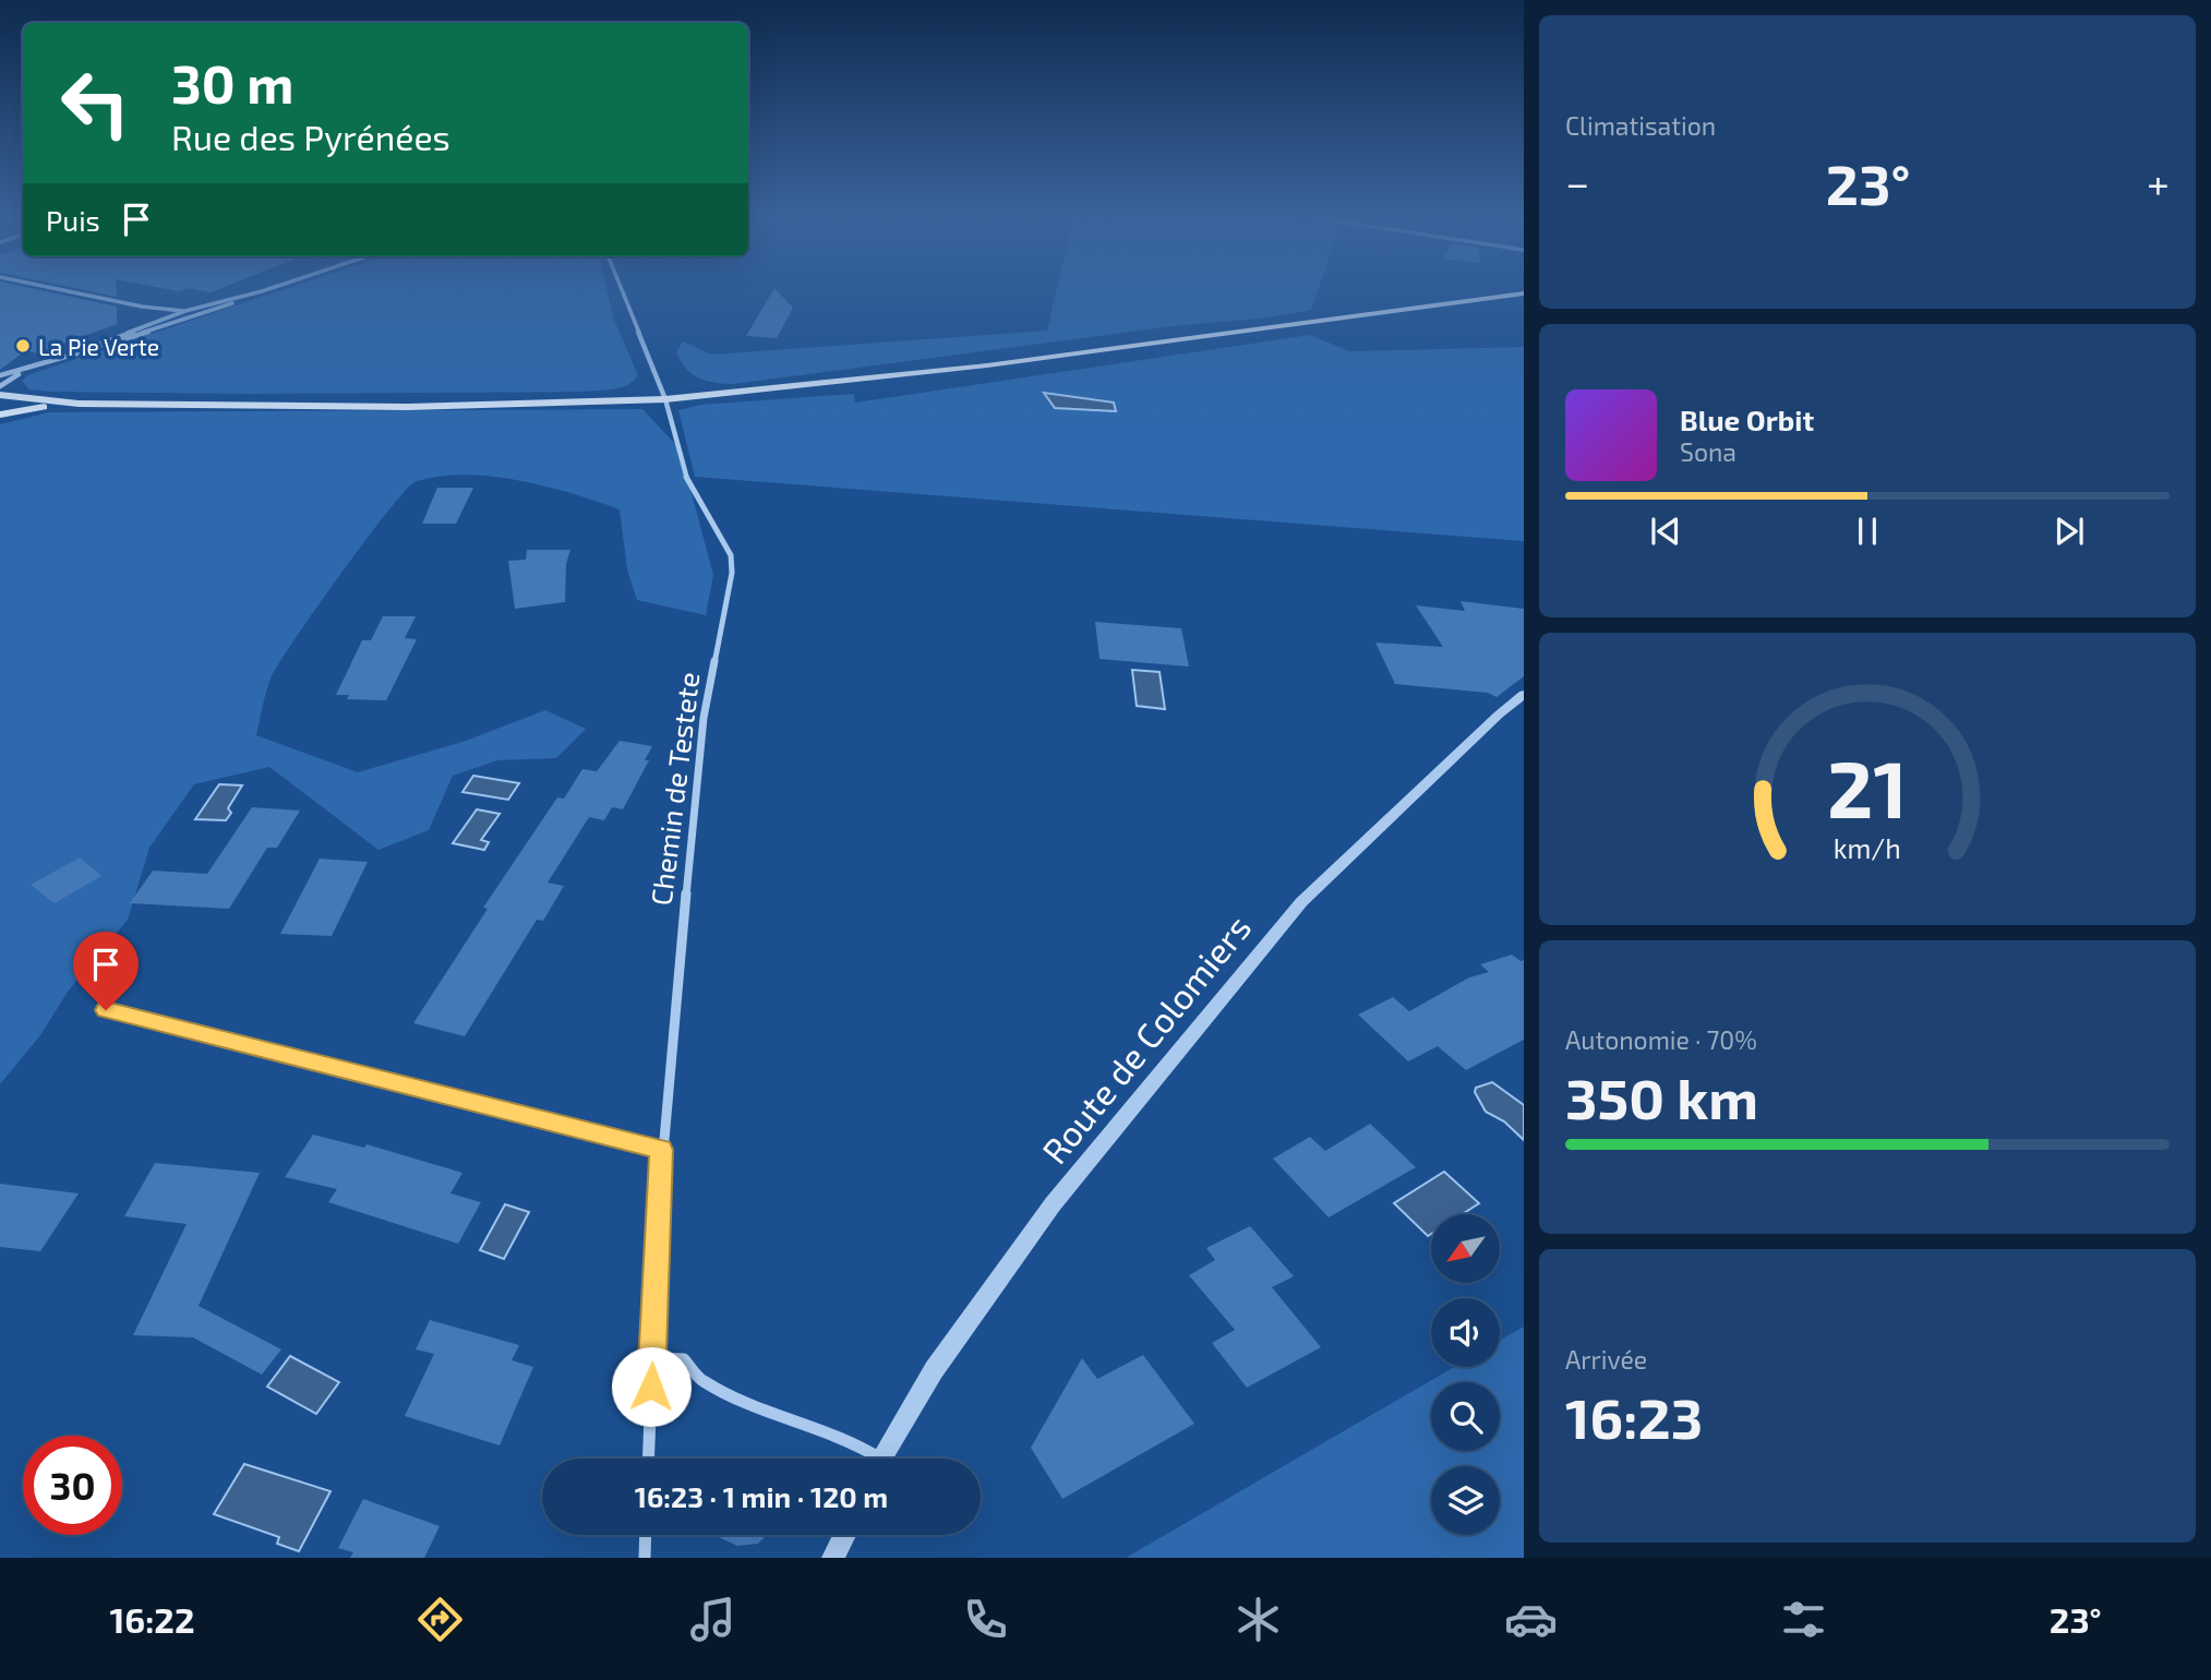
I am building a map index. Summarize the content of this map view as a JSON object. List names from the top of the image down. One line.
{"streets":{"street":["Chemin de Testete","Route de Colomiers"]},"places":["La Pie Verte"],"north":"bottom left","page":{"tile":["Climatisation",["Autonomie · 70%","350 km"],["Arrivée","16:23"]],"turn":["30 m","Rue des Pyrénées"],"heat":["−","23°","+"],"then":"Puis","song":["Blue Orbit","Sona"],"limit":"30","trip":"16:23 · 1 min · 120 m","tabs":["16:22","23°"],"gauge":["21","km/h"]}}
